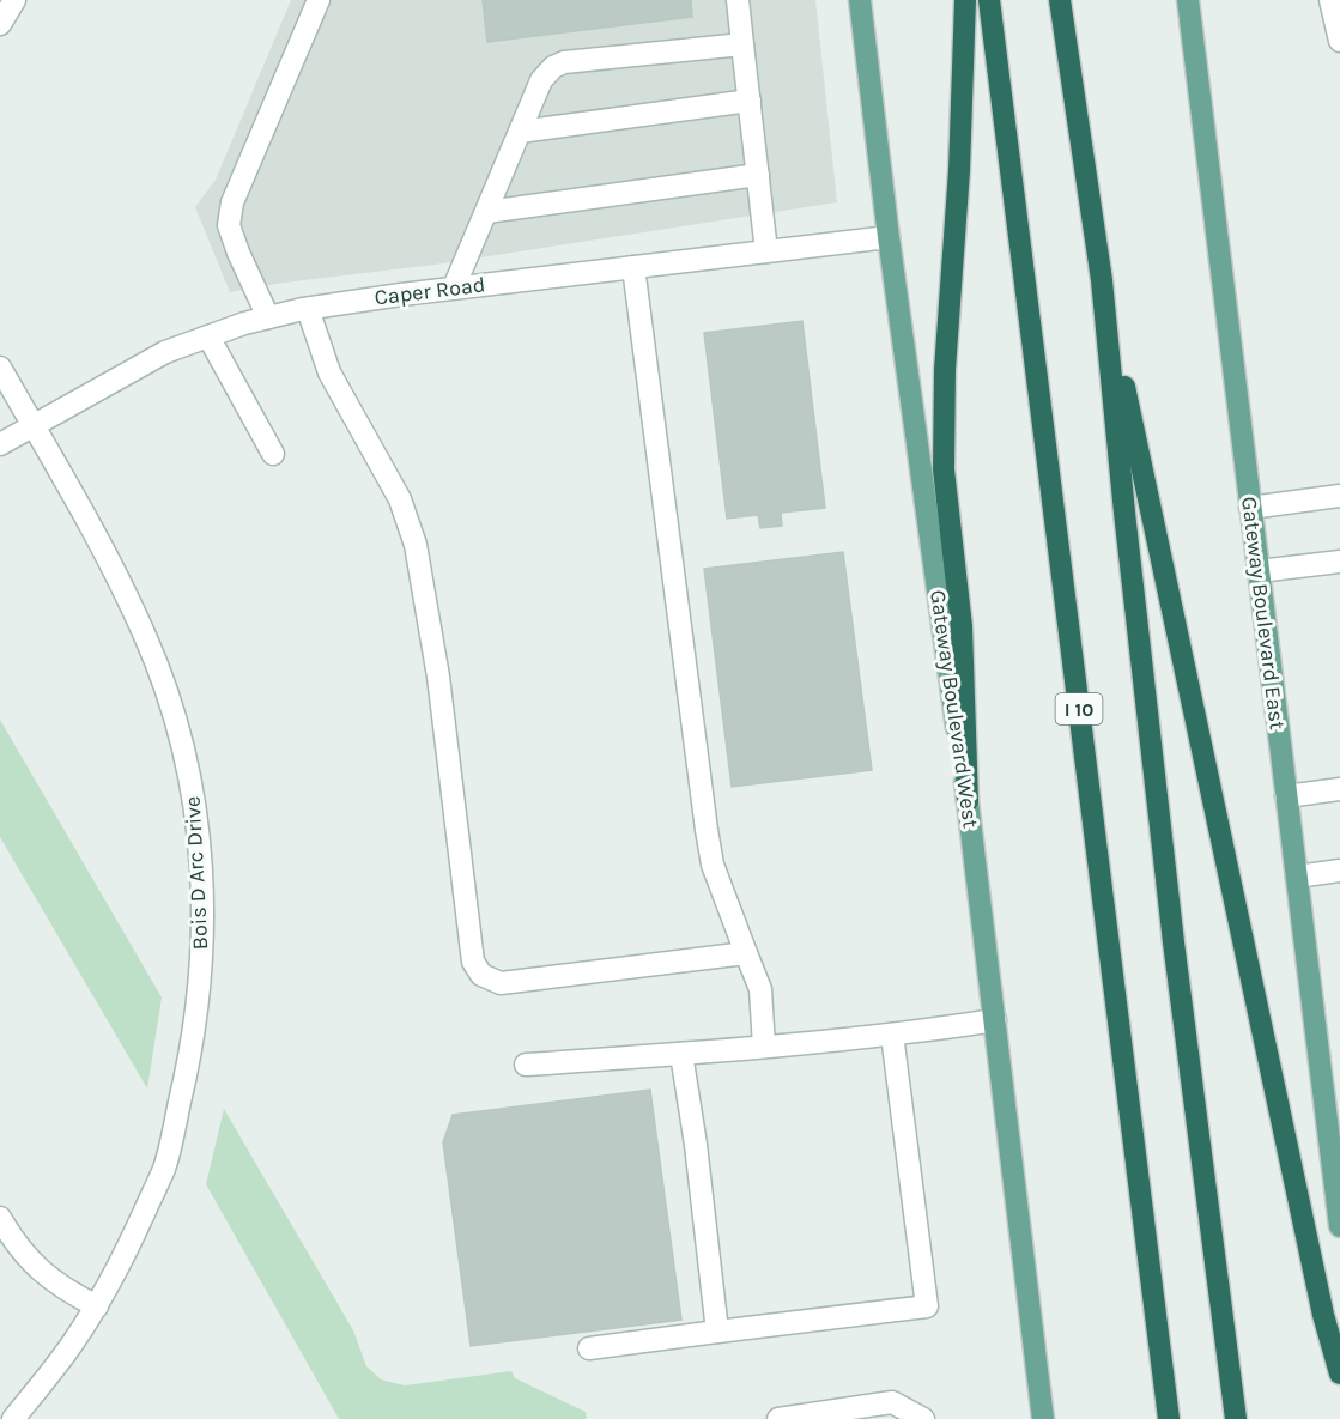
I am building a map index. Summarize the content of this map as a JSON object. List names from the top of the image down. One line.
{"streets":{"highway":["I 10"],"main road":["Gateway Boulevard East","Gateway Boulevard West"],"street":["Caper Road","Bois D Arc Drive"]},"crossings":[["Caper Road","Gateway Boulevard West"],["Caper Road","Bois D Arc Drive"]]}
